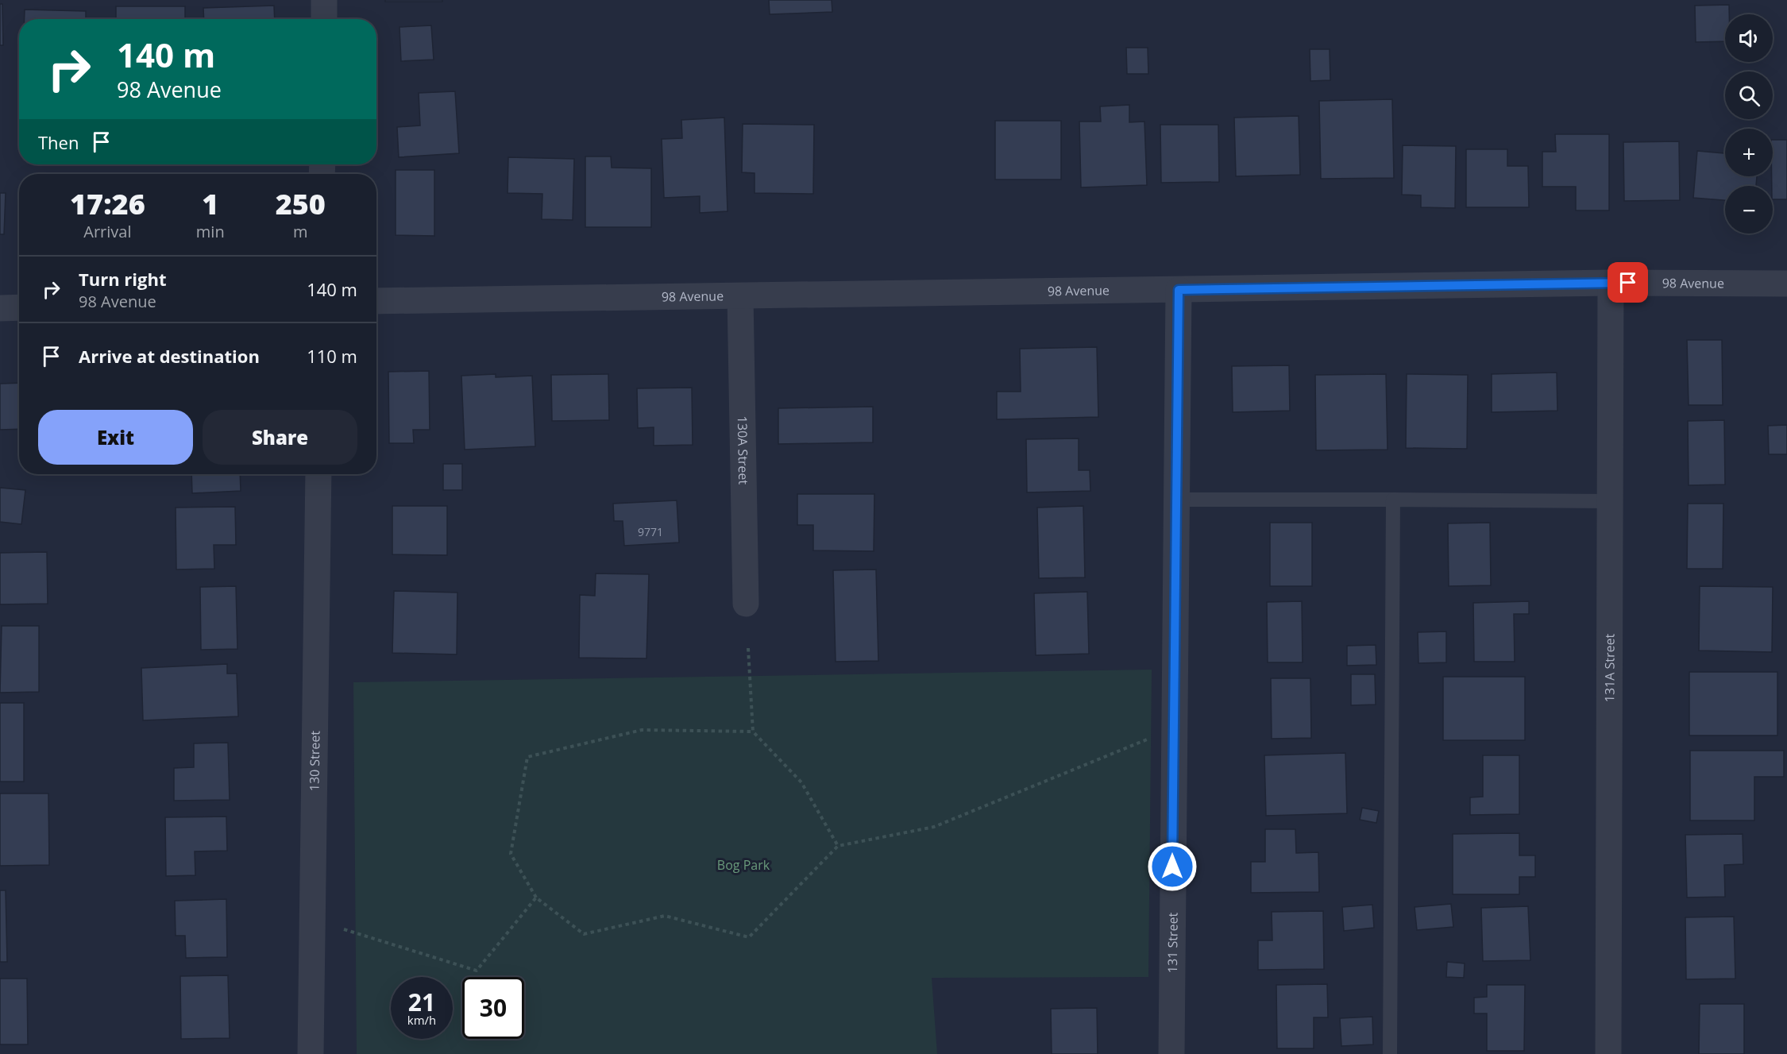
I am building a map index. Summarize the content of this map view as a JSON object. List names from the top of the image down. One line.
{"streets":{"street":["98 Avenue","130A Street","131A Street","130 Street","131 Street"]},"crossings":[["98 Avenue","130A Street"],["98 Avenue","131A Street"],["98 Avenue","131 Street"]],"parks":["Bog Park"],"house_numbers":["9771"],"page":{"map_buttons":["+","−"],"turn":["140 m","98 Avenue"],"then":"Then","eta":["17:26","Arrival","1","min","250","m"],"list":[{"name":"Turn right","note":"98 Avenue","value":"140 m"},{"name":"Arrive at destination","value":"110 m"}],"buttons":["Exit","Share"],"speed":"21 km/h","limit":"30"}}
